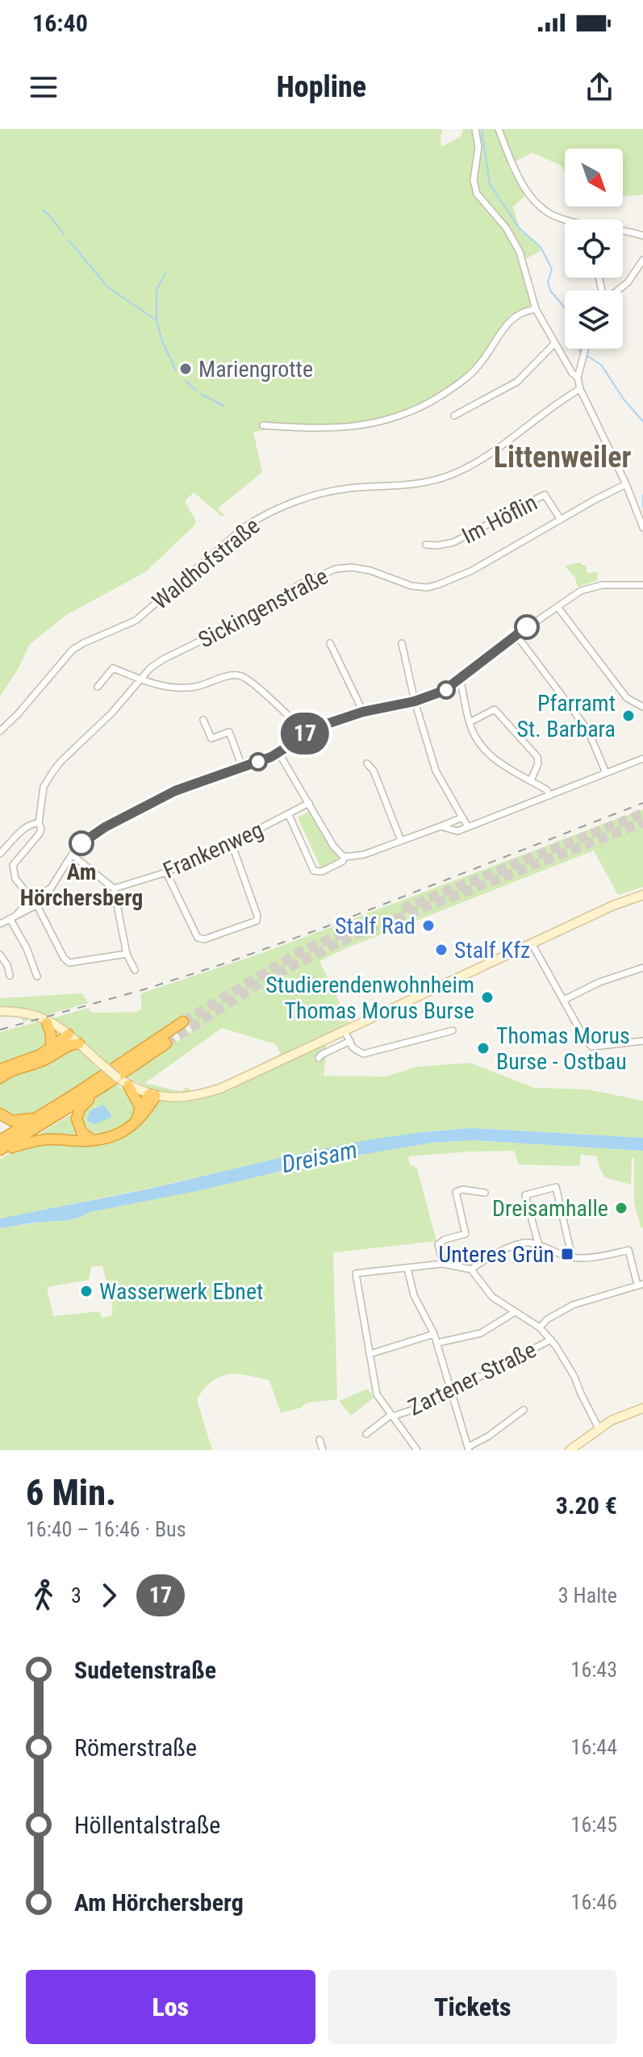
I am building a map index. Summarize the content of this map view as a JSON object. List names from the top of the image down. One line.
{"streets":{"street":["Im Höflin","Waldhofstraße","Sickingenstraße","Frankenweg","Zartener Straße"]},"crossings":[["Im Höflin","Sickingenstraße"]],"districts":["Littenweiler"],"water":["Dreisam"],"places":{"other":["Mariengrotte","Pfarramt St. Barbara","Am Hörchersberg","Stalf Rad","Stalf Kfz","Studierendenwohnheim Thomas Morus Burse","Thomas Morus Burse - Ostbau","Dreisamhalle","Wasserwerk Ebnet"],"transit":["Unteres Grün"]},"lines":["bus line 17"],"north":"bottom right","page":{"status":"16:40","header":"Hopline","on_map":"17","heading":["6 Min.","16:40 – 16:46 · Bus","3.20 €"],"legs":["3","17","3 Halte"],"list":[{"name":"Sudetenstraße","value":"16:43"},{"name":"Römerstraße","value":"16:44"},{"name":"Höllentalstraße","value":"16:45"},{"name":"Am Hörchersberg","value":"16:46"}],"buttons":["Los","Tickets"]}}
